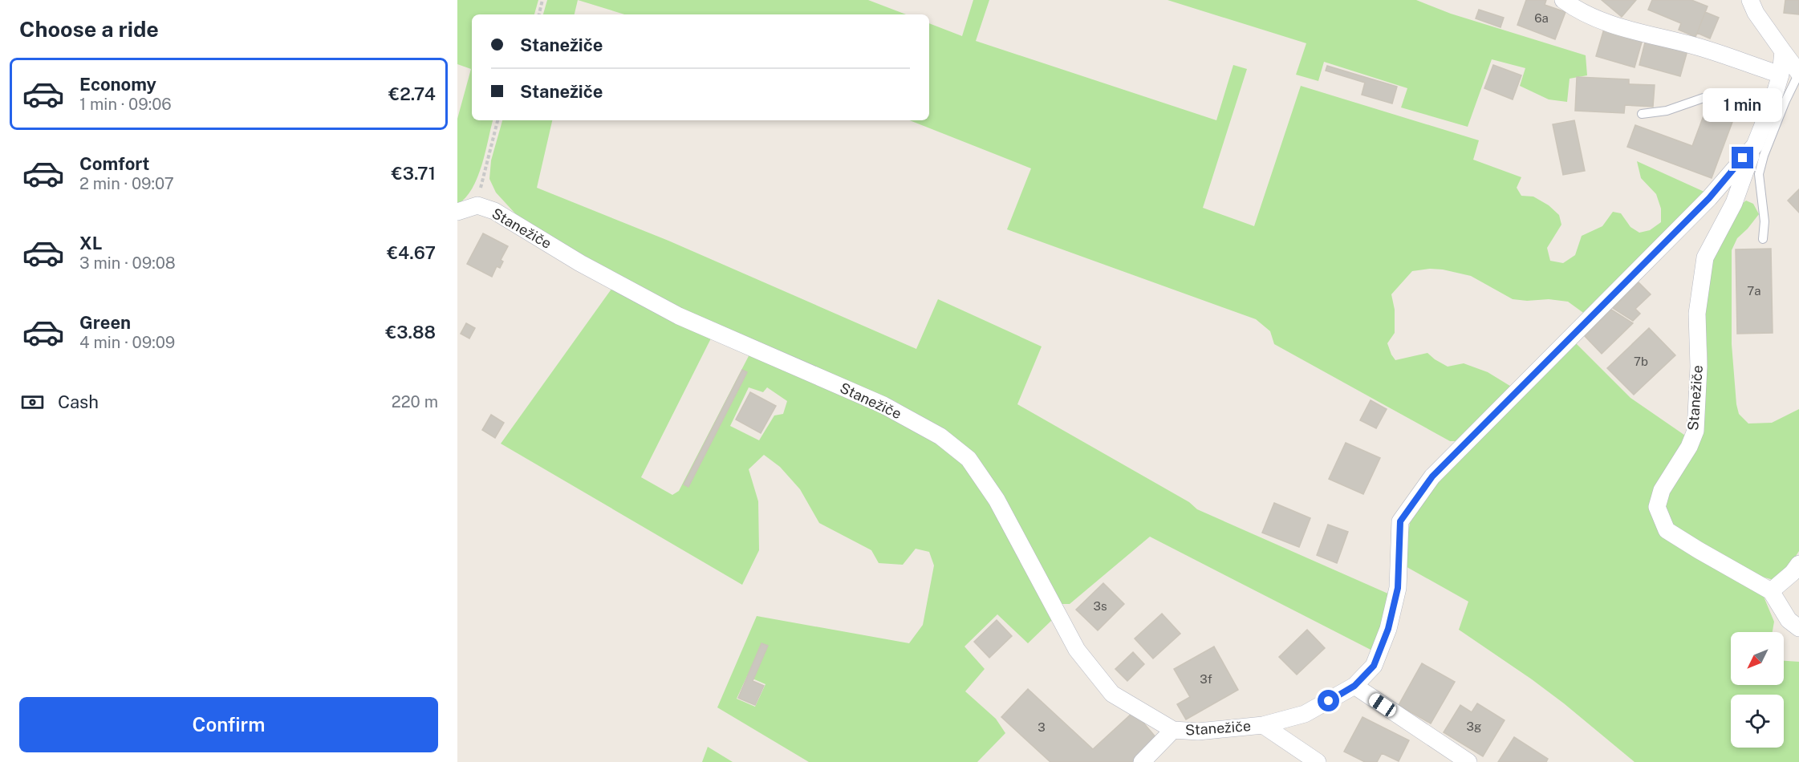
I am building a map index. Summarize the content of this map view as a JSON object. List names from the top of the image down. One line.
{"streets":{"street":["Stanežiče"]},"house_numbers":["6a","7a","7b","3s","3f","3g","3"],"north":"bottom left","page":{"heading":"Choose a ride","banner":["Stanežiče","Stanežiče"],"list":[{"name":"Economy","note":"1 min · 09:06","value":"€2.74"},{"name":"Comfort","note":"2 min · 09:07","value":"€3.71"},{"name":"XL","note":"3 min · 09:08","value":"€4.67"},{"name":"Green","note":"4 min · 09:09","value":"€3.88"}],"bubble":"1 min","pay":["Cash","220 m"],"buttons":"Confirm"}}
